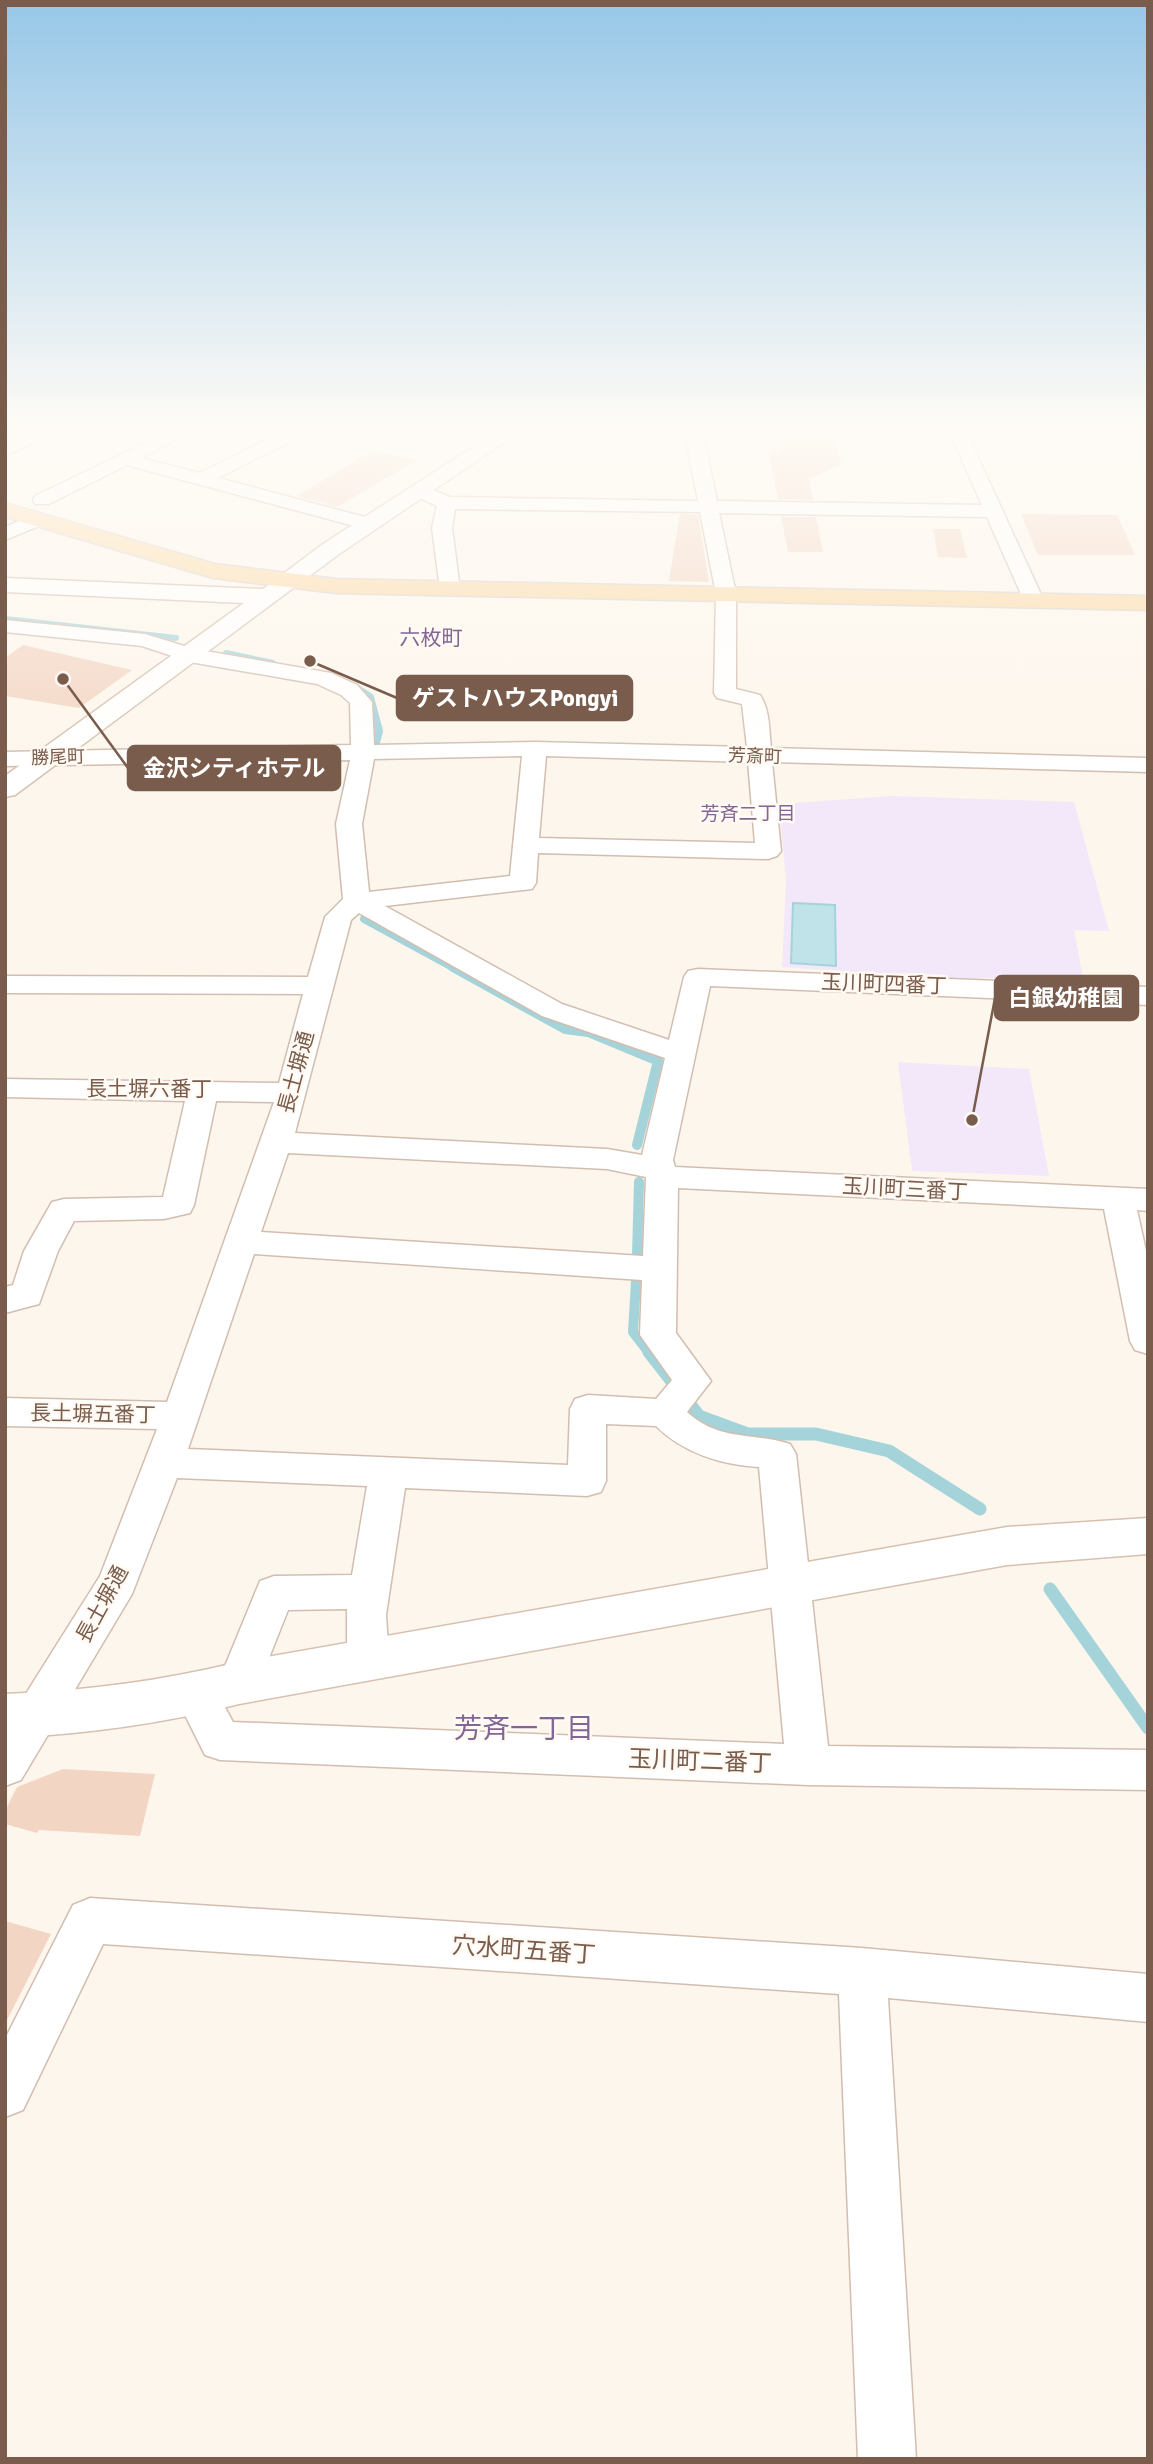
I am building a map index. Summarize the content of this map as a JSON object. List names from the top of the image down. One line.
{"streets":{"street":["芳斎町","勝尾町","玉川町四番丁","長土塀通","長土塀六番丁","玉川町三番丁","長土塀五番丁","玉川町二番丁","穴水町五番丁"]},"crossings":[["芳斎町","勝尾町"],["長土塀通","長土塀六番丁"],["長土塀通","玉川町三番丁"],["長土塀通","長土塀五番丁"]],"districts":["六枚町","芳斉二丁目","芳斉一丁目"],"places":["ゲストハウスPongyi","金沢シティホテル","白銀幼稚園"]}
